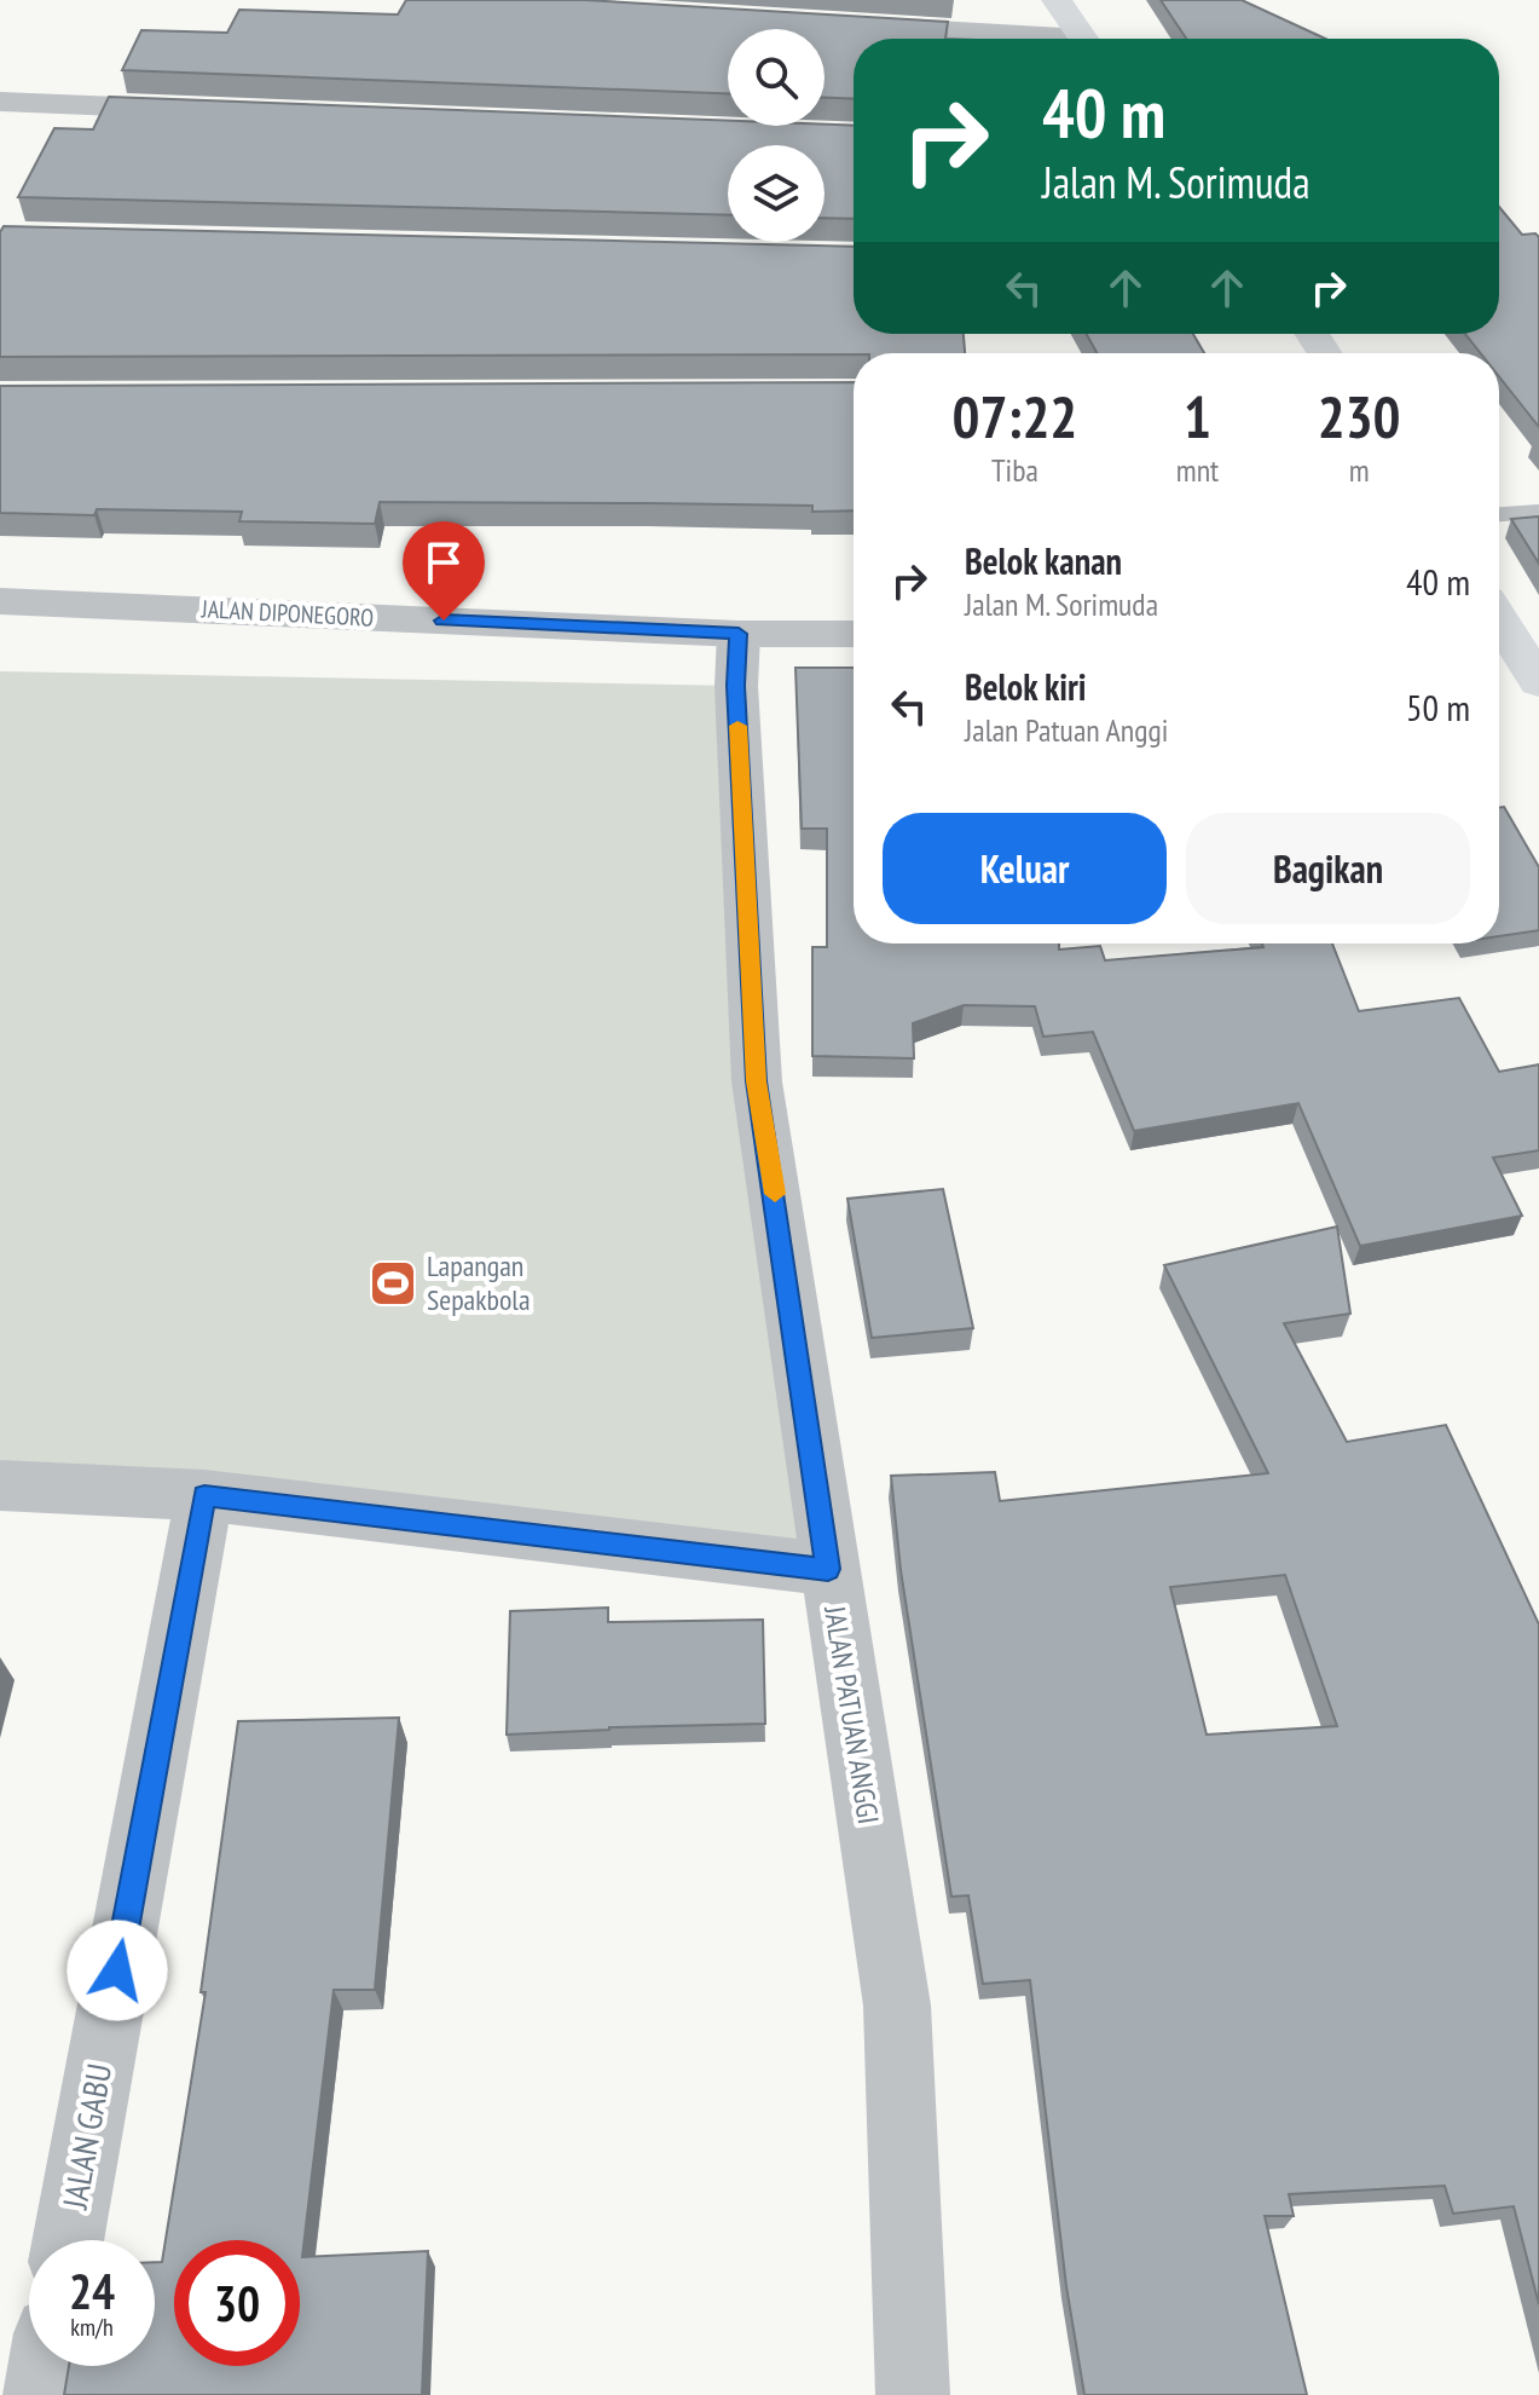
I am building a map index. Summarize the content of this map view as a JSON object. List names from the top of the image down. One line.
{"streets":{"street":["JALAN DIPONEGORO","JALAN PATUAN ANGGI","JALAN GABU"]},"crossings":[["JALAN DIPONEGORO","JALAN PATUAN ANGGI"]],"places":{"sports":["Lapangan Sepakbola"]},"page":{"turn":["40 m","Jalan M. Sorimuda"],"eta":["07:22","Tiba","1","mnt","230","m"],"list":[{"name":"Belok kanan","note":"Jalan M. Sorimuda","value":"40 m"},{"name":"Belok kiri","note":"Jalan Patuan Anggi","value":"50 m"}],"buttons":["Keluar","Bagikan"],"speed":"24 km/h","limit":"30"}}
